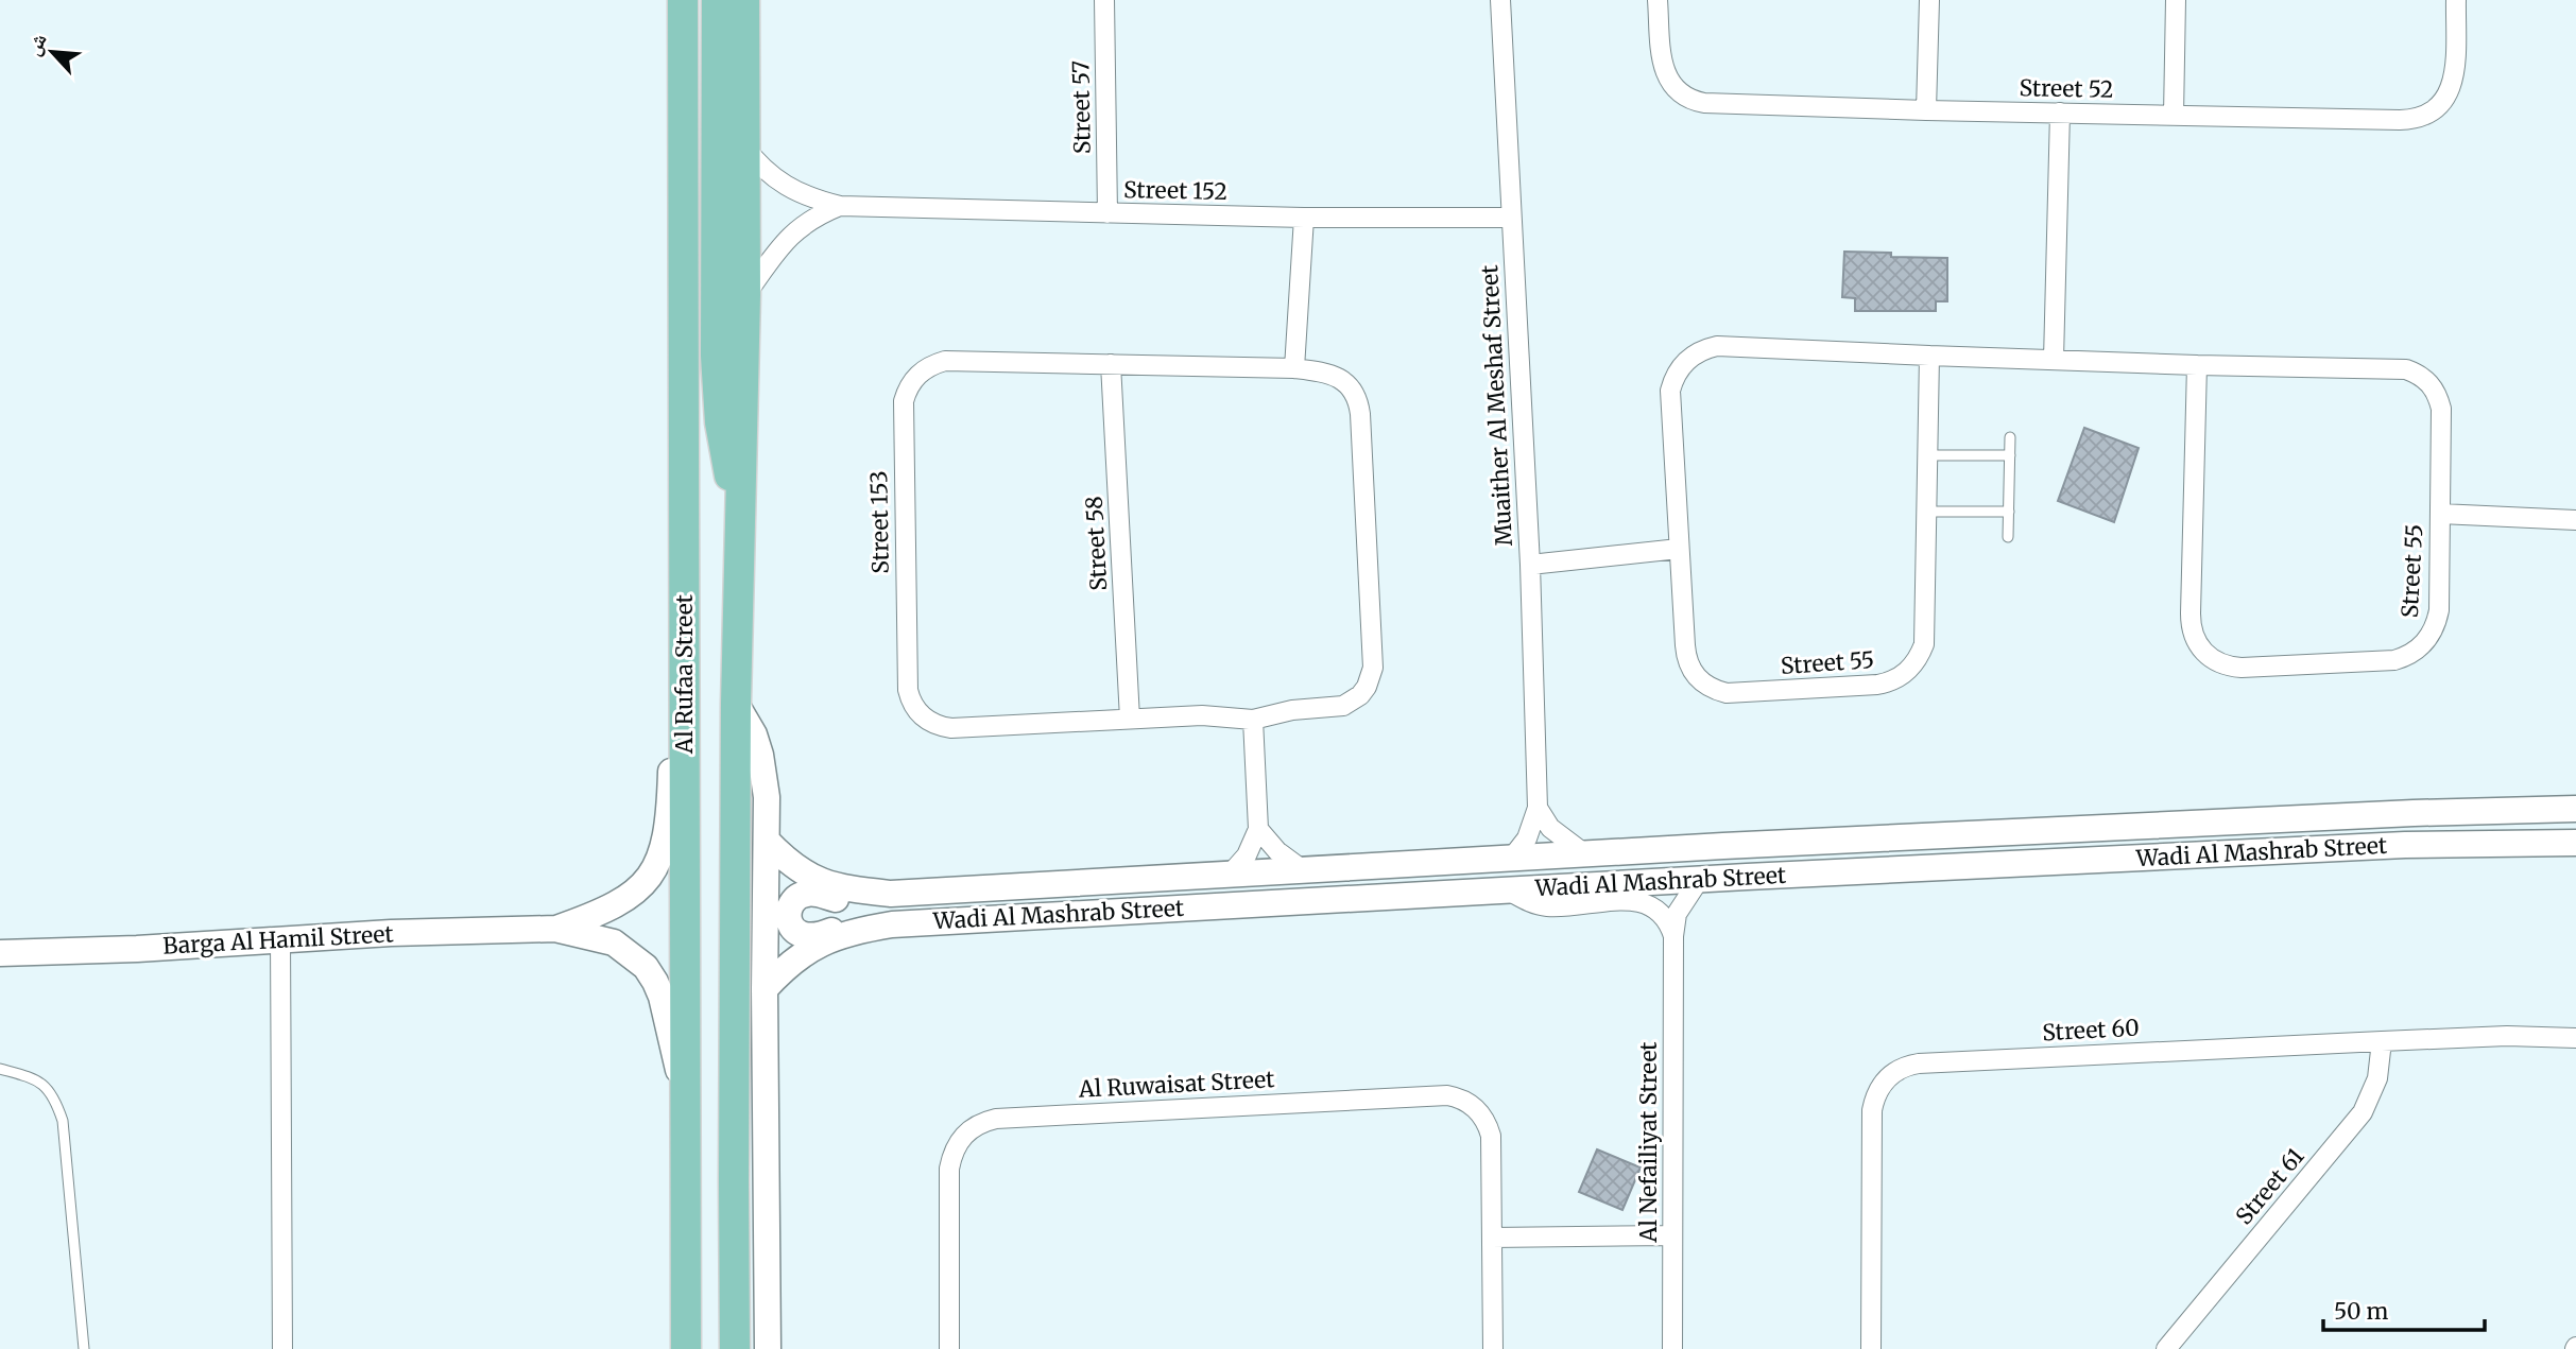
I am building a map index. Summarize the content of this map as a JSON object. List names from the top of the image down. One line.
{"streets":{"main road":["Al Rufaa Street"],"street":["Street 52","Street 57","Street 152","Muaither Al Meshaf Street","Street 153","Street 58","Street 55","Wadi Al Mashrab Street","Barga Al Hamil Street","Street 60","Al Ruwaisat Street","Al Nefailiyat Street","Street 61"]},"crossings":[["Street 57","Street 152"],["Street 152","Muaither Al Meshaf Street"],["Muaither Al Meshaf Street","Wadi Al Mashrab Street"],["Street 153","Street 58"],["Al Rufaa Street","Barga Al Hamil Street"],["Wadi Al Mashrab Street","Al Nefailiyat Street"],["Street 60","Street 61"]],"scale_bar":"50 m","north":"top left"}
